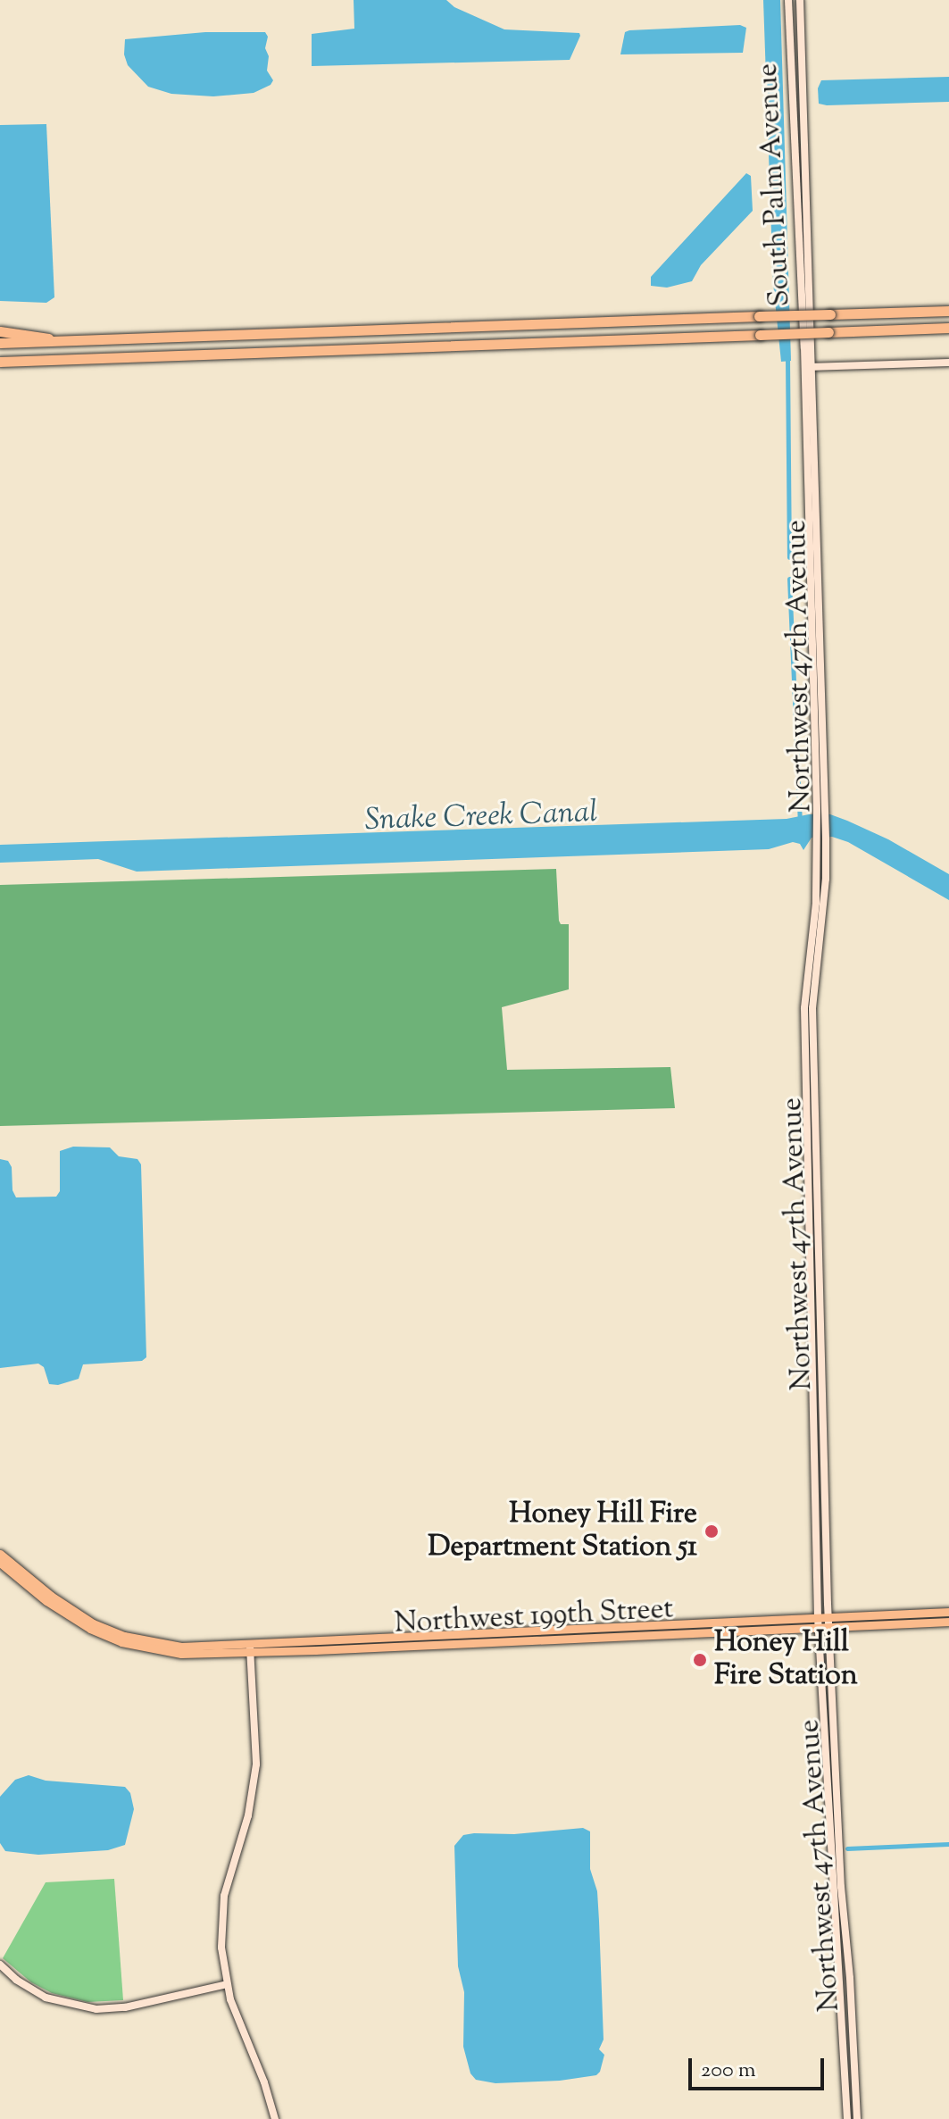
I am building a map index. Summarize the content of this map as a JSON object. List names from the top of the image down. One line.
{"streets":{"main road":["South Palm Avenue","Northwest 47th Avenue","Northwest 199th Street"]},"crossings":[["South Palm Avenue","Northwest 47th Avenue"],["Northwest 47th Avenue","Northwest 199th Street"]],"water":["Snake Creek Canal"],"places":["Honey Hill Fire Department Station 51","Honey Hill Fire Station"],"scale_bar":"200 m"}
